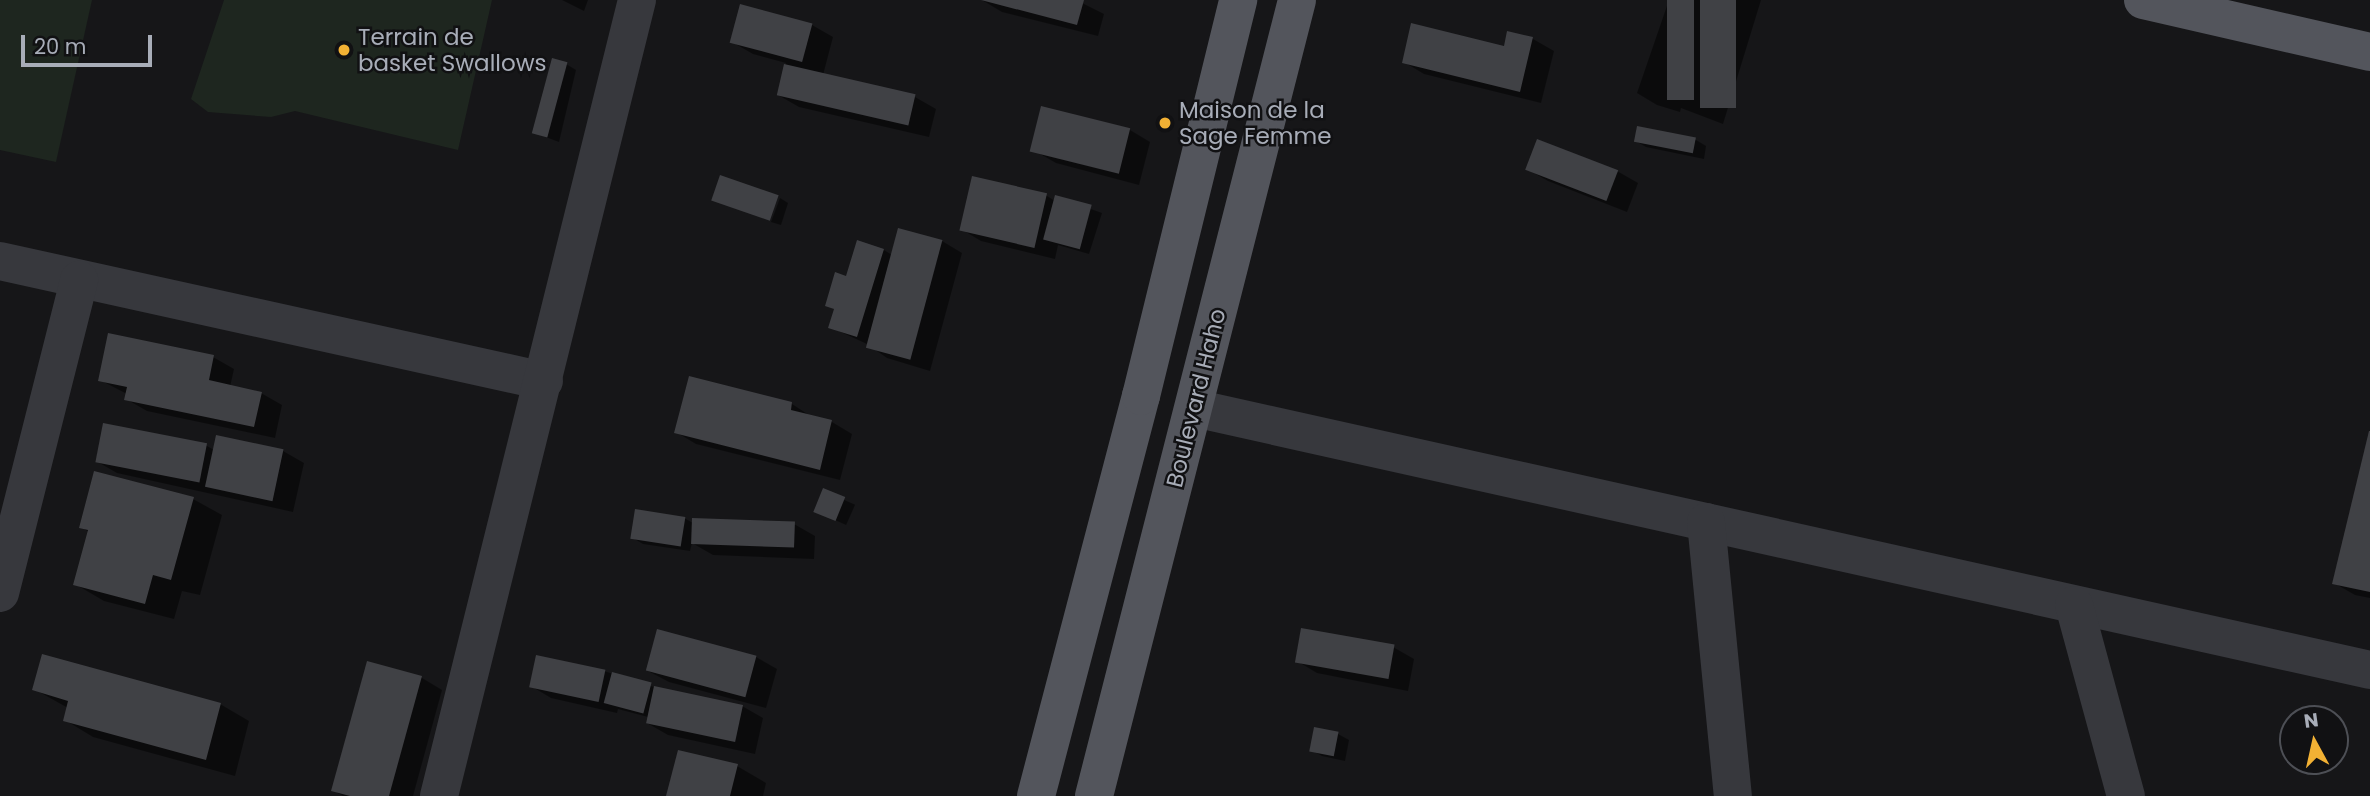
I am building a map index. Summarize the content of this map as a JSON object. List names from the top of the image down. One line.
{"streets":{"main road":["Boulevard Haho"]},"places":["Terrain de basket Swallows","Maison de la Sage Femme"],"scale_bar":"20 m","north":"top"}
